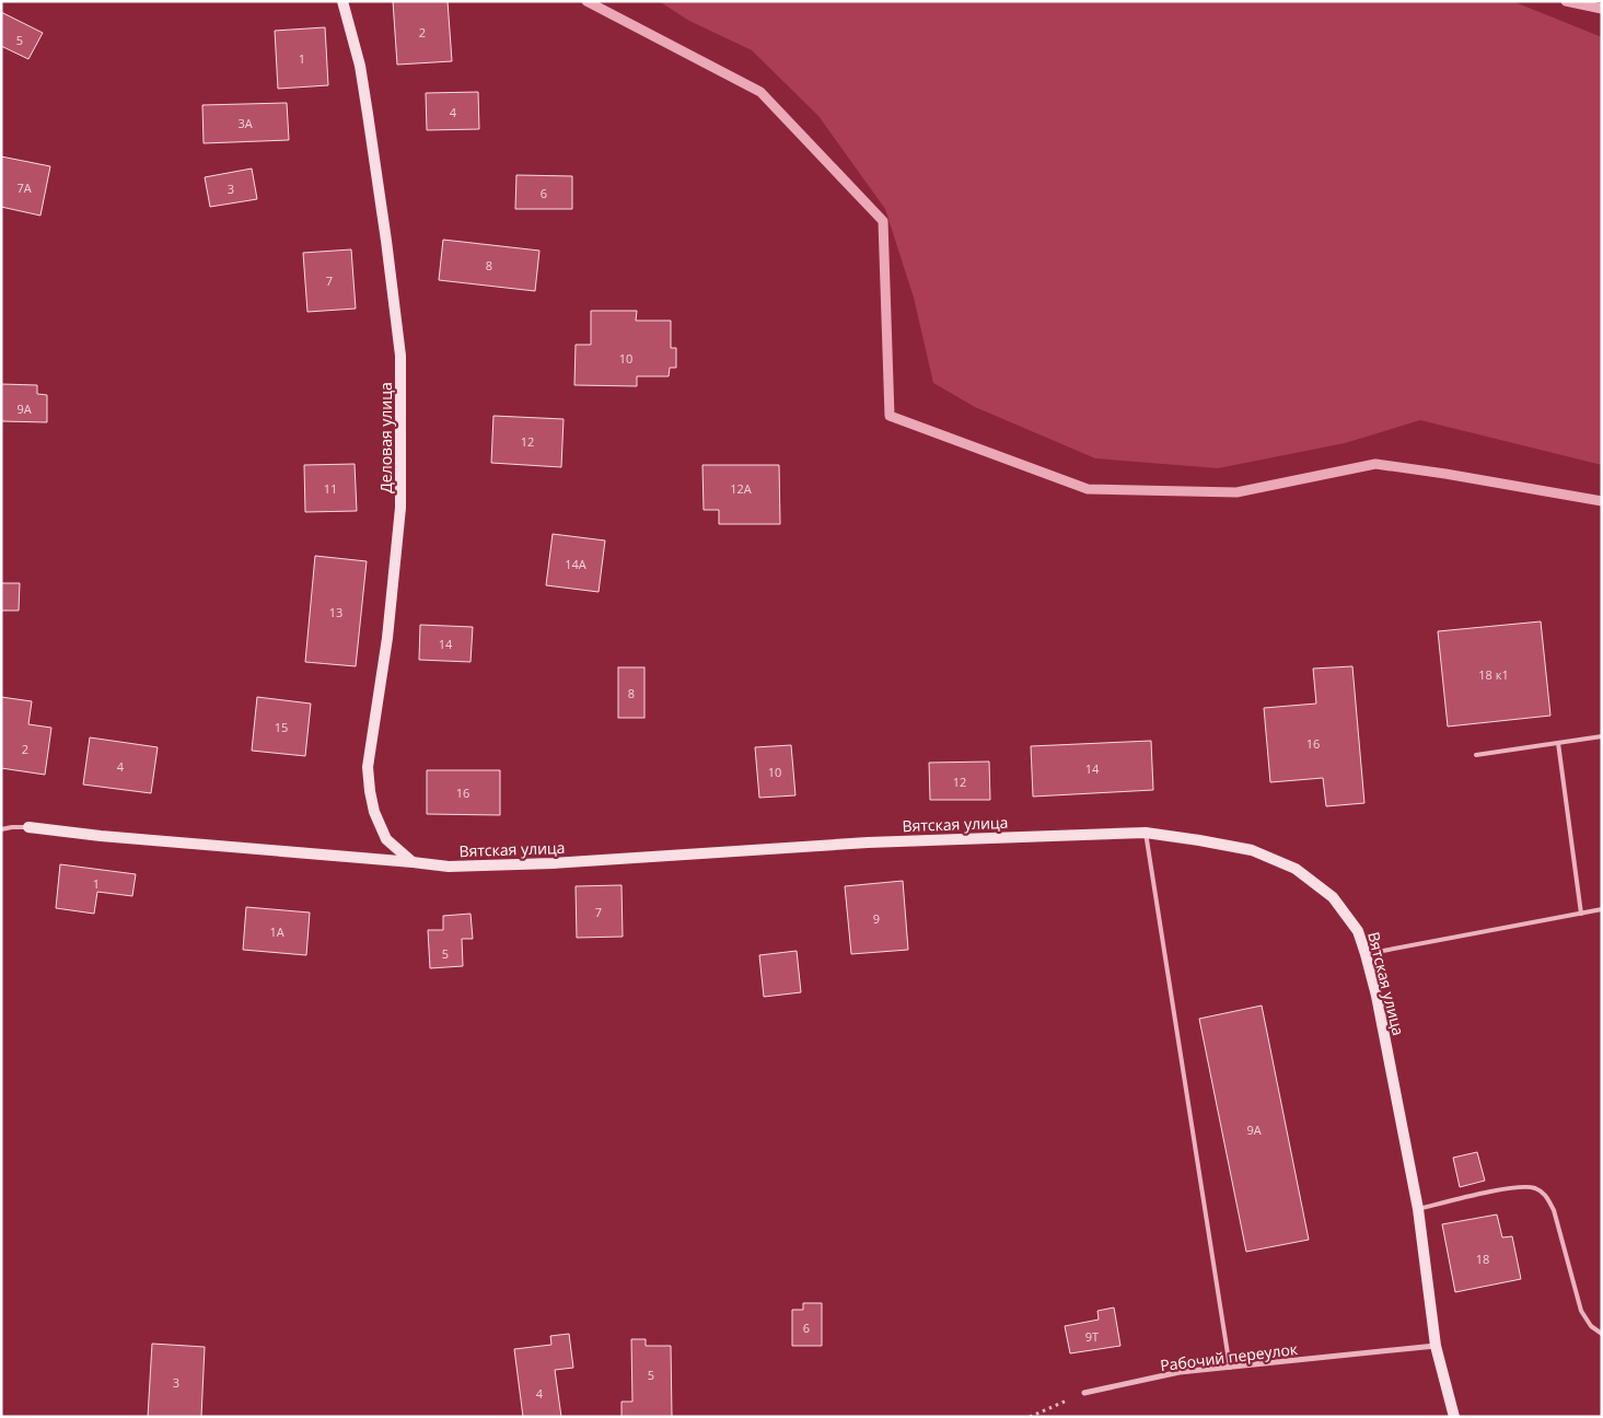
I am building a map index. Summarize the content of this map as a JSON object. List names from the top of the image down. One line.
{"streets":{"street":["Деловая улица","Вятская улица","Рабочий переулок"]},"crossings":[["Деловая улица","Вятская улица"],["Вятская улица","Рабочий переулок"]],"house_numbers":["2","5","1","4","3А","7А","3","6","8","7","10","9А","12","11","12А","14А","13","14","18 к1","8","15","16","2","4","14","10","12","16","1","7","9","1А","5","9А","18","6","9Т","5","3","4"]}
